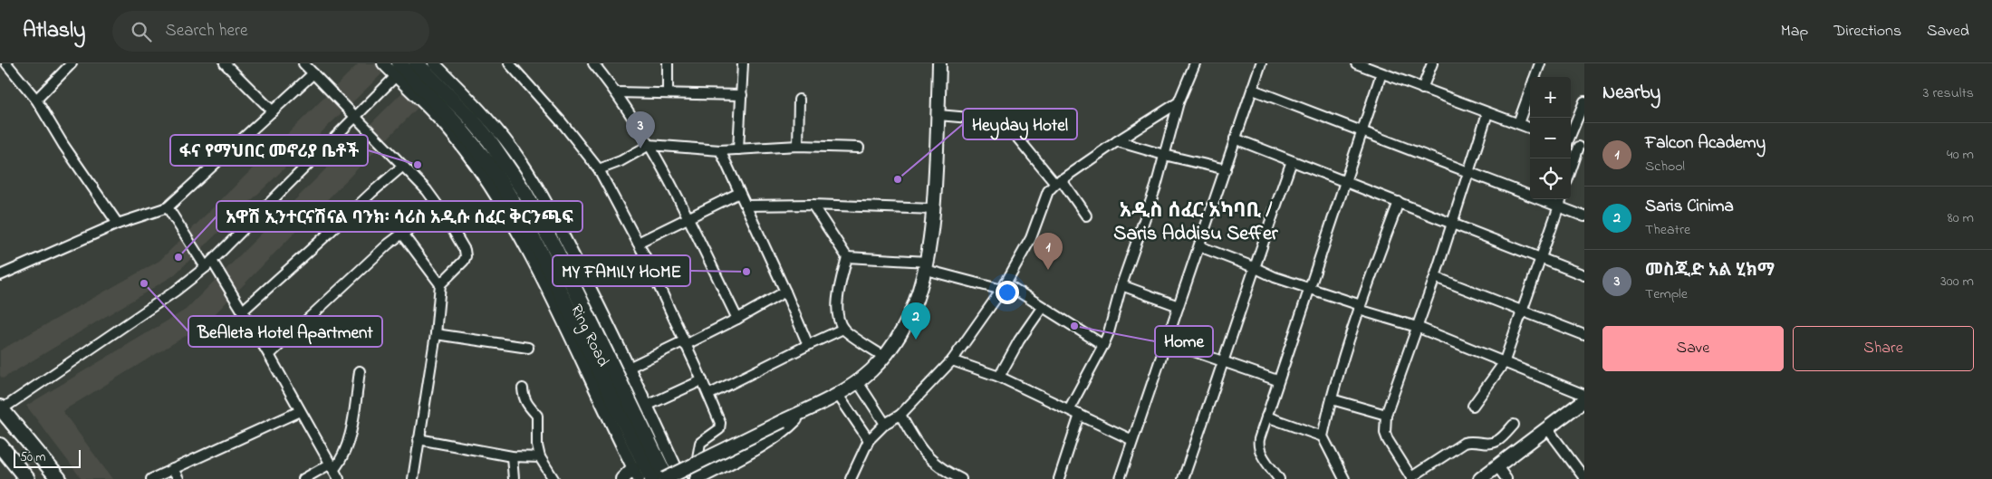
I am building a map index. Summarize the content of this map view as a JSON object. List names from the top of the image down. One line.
{"streets":{"main road":["Ring Road"]},"districts":["አዲስ ሰፈር አካባቢ / Saris Addisu Seffer"],"places":["ፋና የማህበር መኖሪያ ቤቶች","Heyday Hotel","አዋሽ ኢንተርናሽናል ባንክ፡ ሳሪስ አዲሱ ሰፈር ቅርንጫፍ","MY FAMILY HOME","BeAleta Hotel Apartment","Home"],"scale_bar":"50 m","page":{"header":"Atlasly","search":"Search here","nav":["Map","Directions","Saved"],"heading":["Nearby","3 results"],"map_buttons":["+","−"],"pins":["3","1","2"],"list":[{"mark":"1","name":"Falcon Academy","note":"School","value":"40 m"},{"mark":"2","name":"Saris Cinima","note":"Theatre","value":"80 m"},{"mark":"3","name":"መስጂድ አል ሂክማ","note":"Temple","value":"300 m"}],"buttons":["Save","Share"],"scale":"50 m"}}
